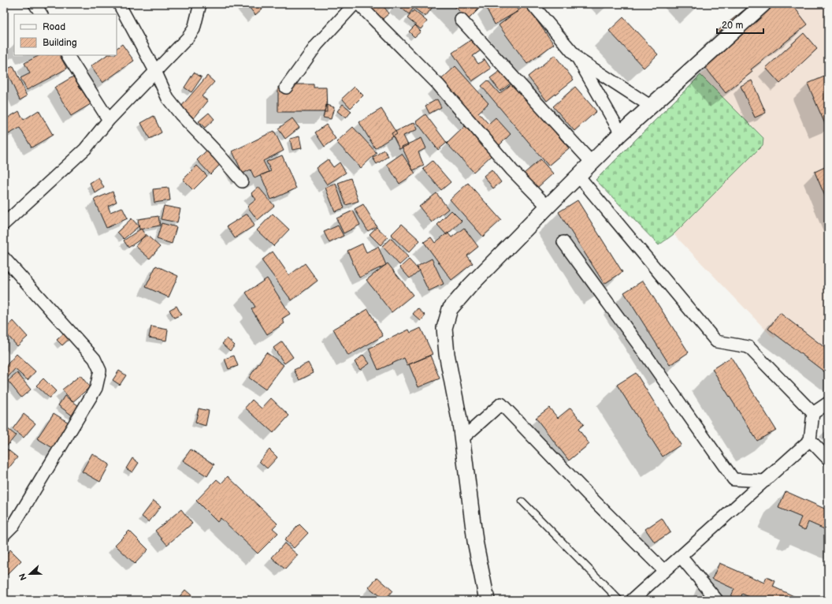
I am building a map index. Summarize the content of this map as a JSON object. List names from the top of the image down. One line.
{"legend":["Road","Building"],"scale_bar":"20 m","north":"left"}
